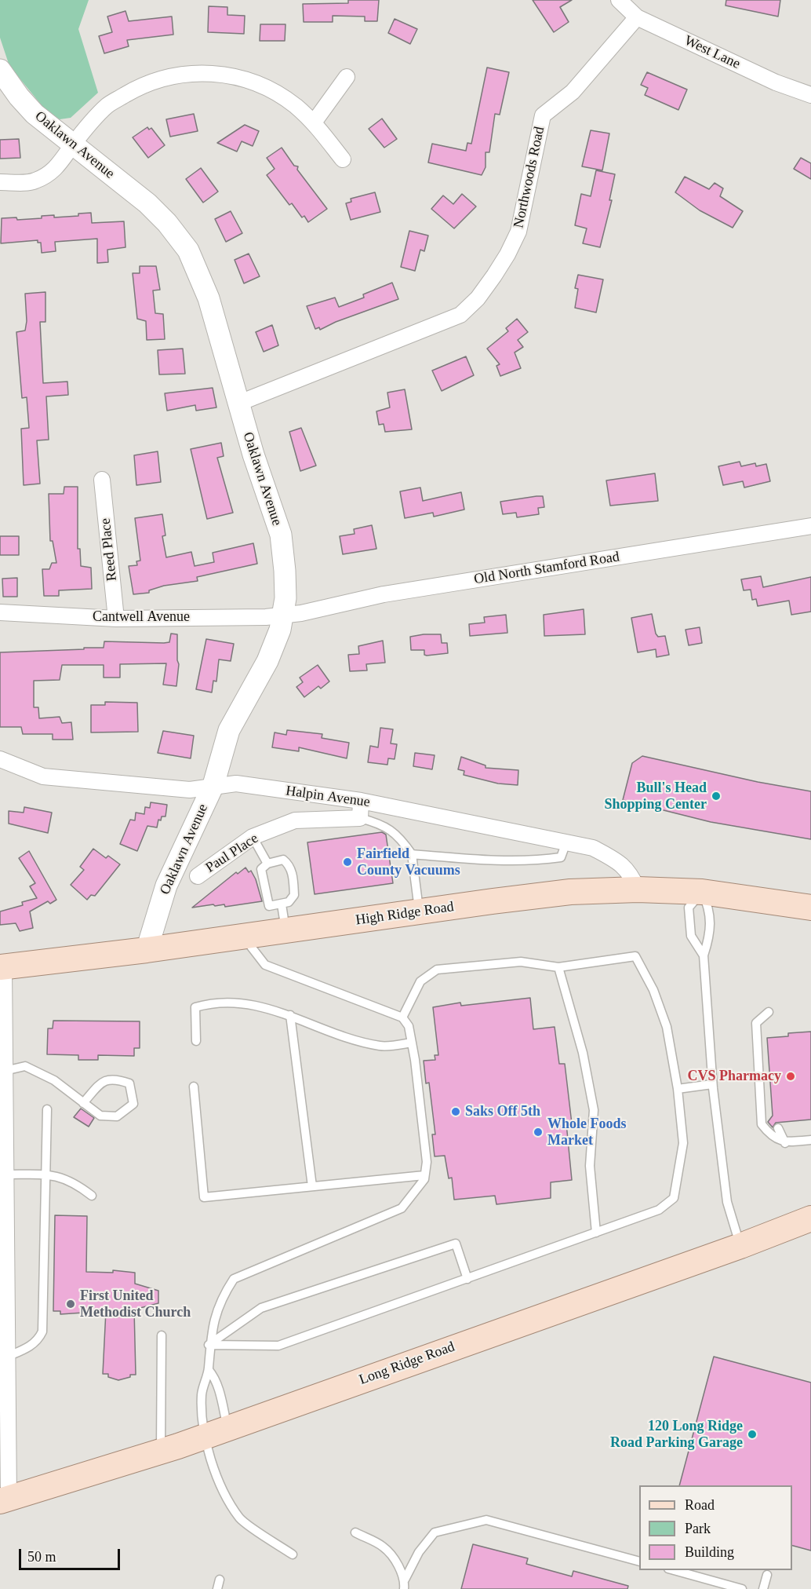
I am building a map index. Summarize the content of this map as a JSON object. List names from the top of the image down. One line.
{"streets":{"main road":["High Ridge Road","Long Ridge Road"],"street":["West Lane","Oaklawn Avenue","Northwoods Road","Reed Place","Old North Stamford Road","Cantwell Avenue","Halpin Avenue","Paul Place"]},"crossings":[["West Lane","Northwoods Road"],["Oaklawn Avenue","Northwoods Road"],["Oaklawn Avenue","Old North Stamford Road"],["Oaklawn Avenue","Cantwell Avenue"],["Oaklawn Avenue","Halpin Avenue"],["Oaklawn Avenue","High Ridge Road"],["Reed Place","Cantwell Avenue"],["Old North Stamford Road","Cantwell Avenue"],["Halpin Avenue","High Ridge Road"]],"places":["Bull's Head Shopping Center","Fairfield County Vacuums","CVS Pharmacy","Saks Off 5th","Whole Foods Market","First United Methodist Church","120 Long Ridge Road Parking Garage"],"legend":["Road","Park","Building"],"scale_bar":"50 m"}
